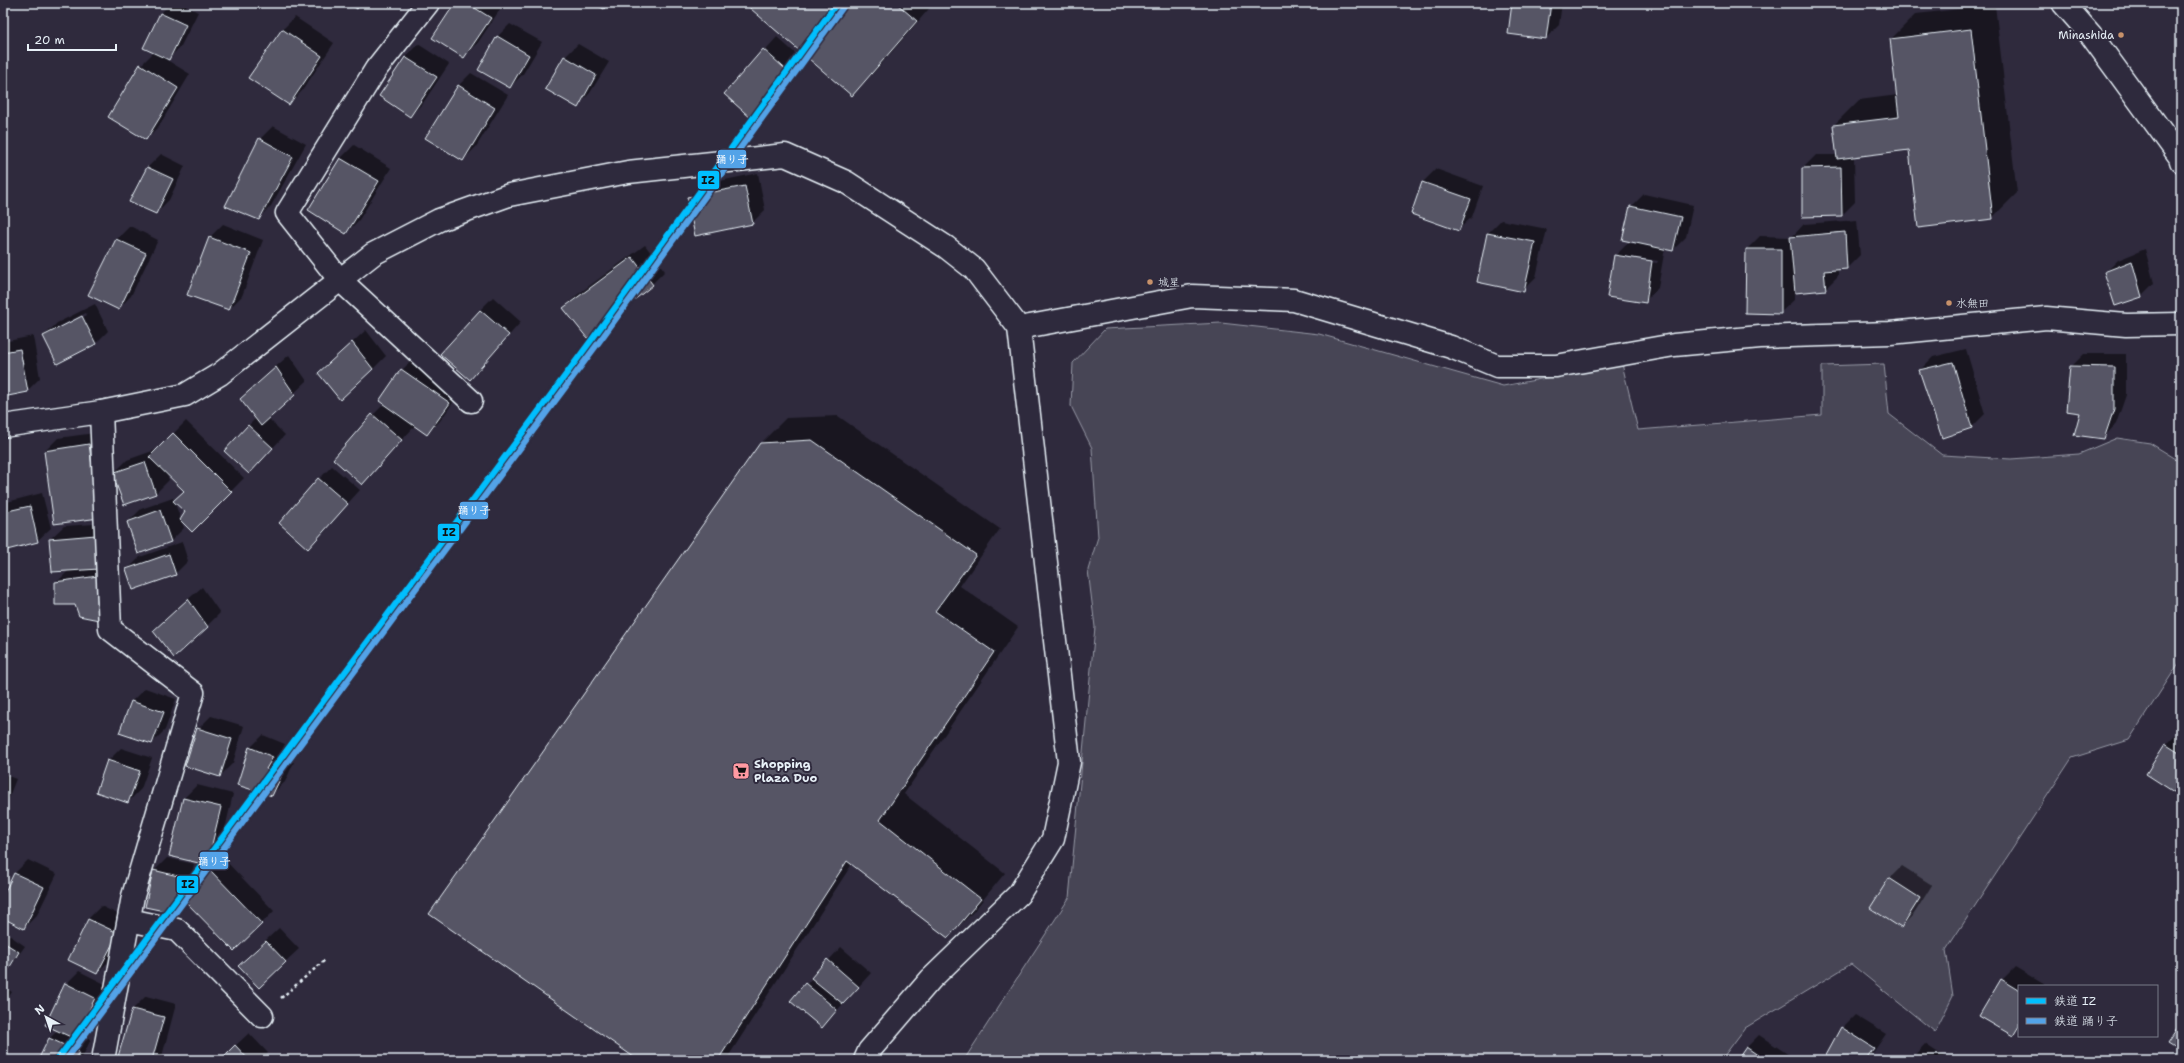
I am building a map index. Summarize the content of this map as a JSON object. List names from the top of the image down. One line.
{"places":{"other":["Minashida","城星","水無田"],"supermarket":["Shopping Plaza Duo"]},"lines":["rail line IZ","rail line 踊り子"],"legend":["鉄道 IZ","鉄道 踊り子"],"scale_bar":"20 m","north":"top left"}
